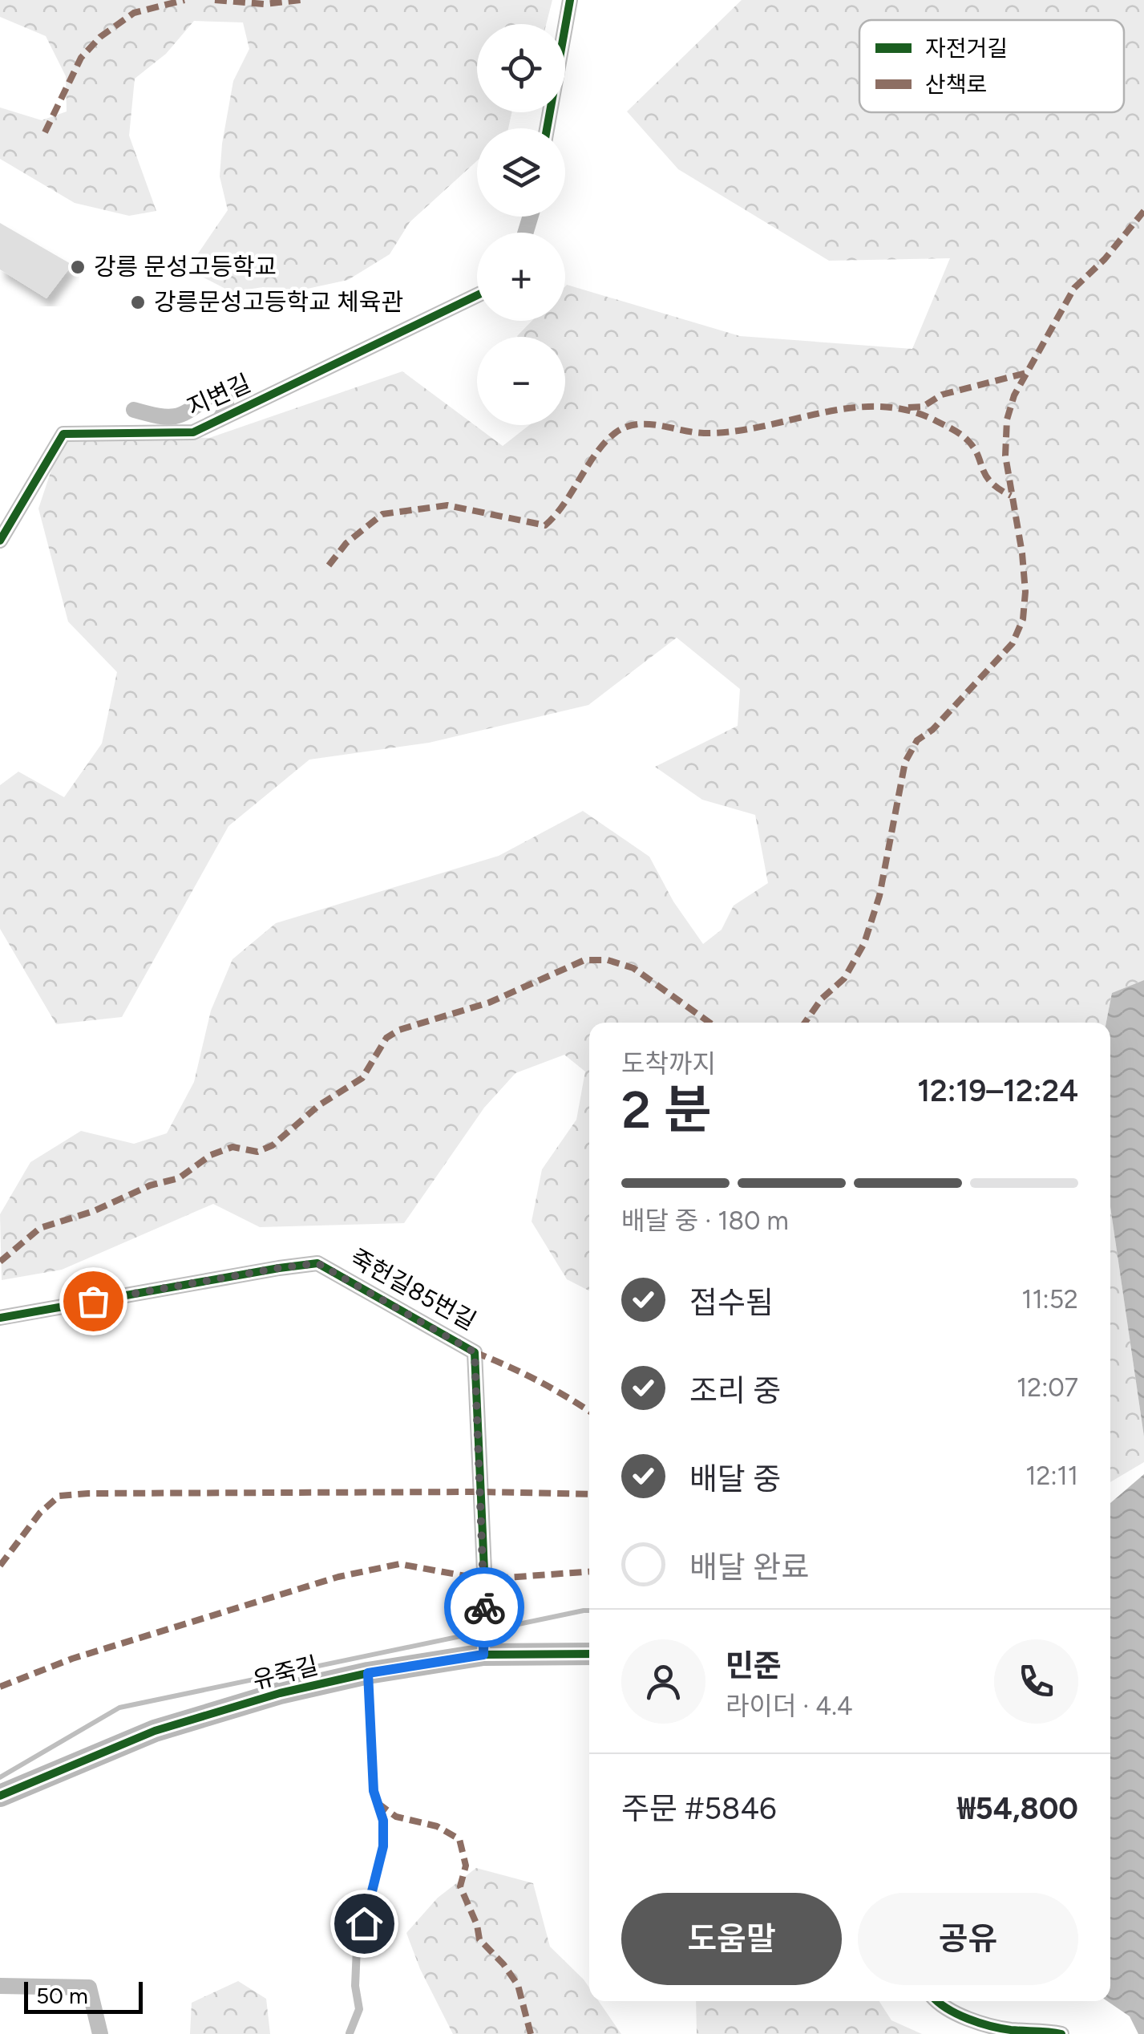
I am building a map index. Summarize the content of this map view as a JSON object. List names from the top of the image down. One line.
{"streets":{"street":["지변길","죽헌길85번길","유죽길"]},"crossings":[["죽헌길85번길","유죽길"]],"places":["강릉 문성고등학교","강릉문성고등학교 체육관"],"legend":["자전거길","산책로"],"scale_bar":"50 m","page":{"map_buttons":["+","−"],"heading":["2 분","도착까지","12:19–12:24"],"panel":["민준","라이더 · 4.4","주문 #5846","₩54,800"],"bar":"배달 중 · 180 m","list":[["접수됨","11:52"],["조리 중","12:07"],["배달 중","12:11"],"배달 완료"],"buttons":["도움말","공유"],"scale":"50 m"}}
